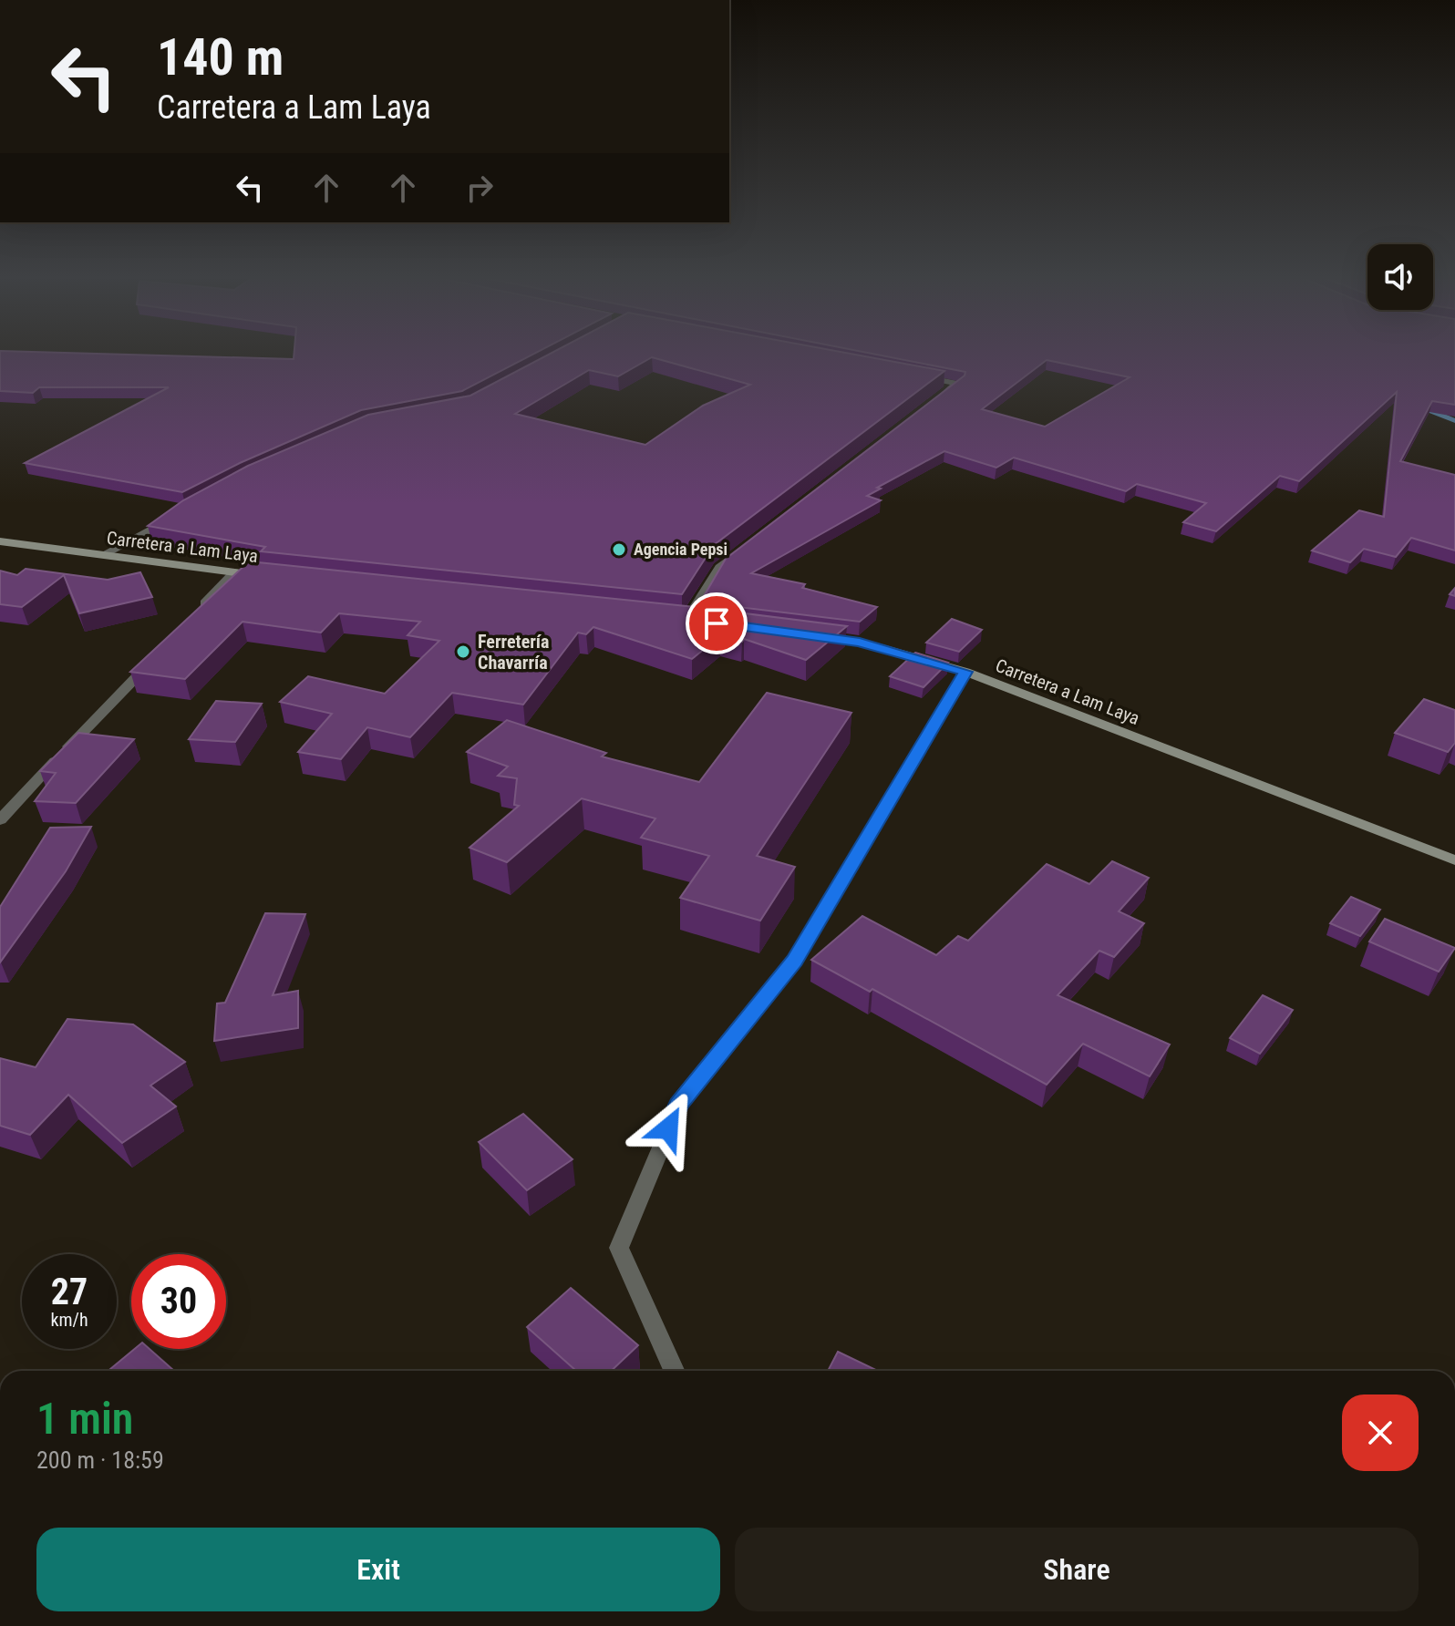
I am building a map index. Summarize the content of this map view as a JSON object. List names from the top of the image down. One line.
{"streets":{"main road":["Carretera a Lam Laya"]},"places":["Agencia Pepsi","Ferretería Chavarría"],"page":{"turn":["140 m","Carretera a Lam Laya"],"speed":"27 km/h","limit":"30","heading":["1 min","200 m · 18:59"],"buttons":["Exit","Share"]}}
